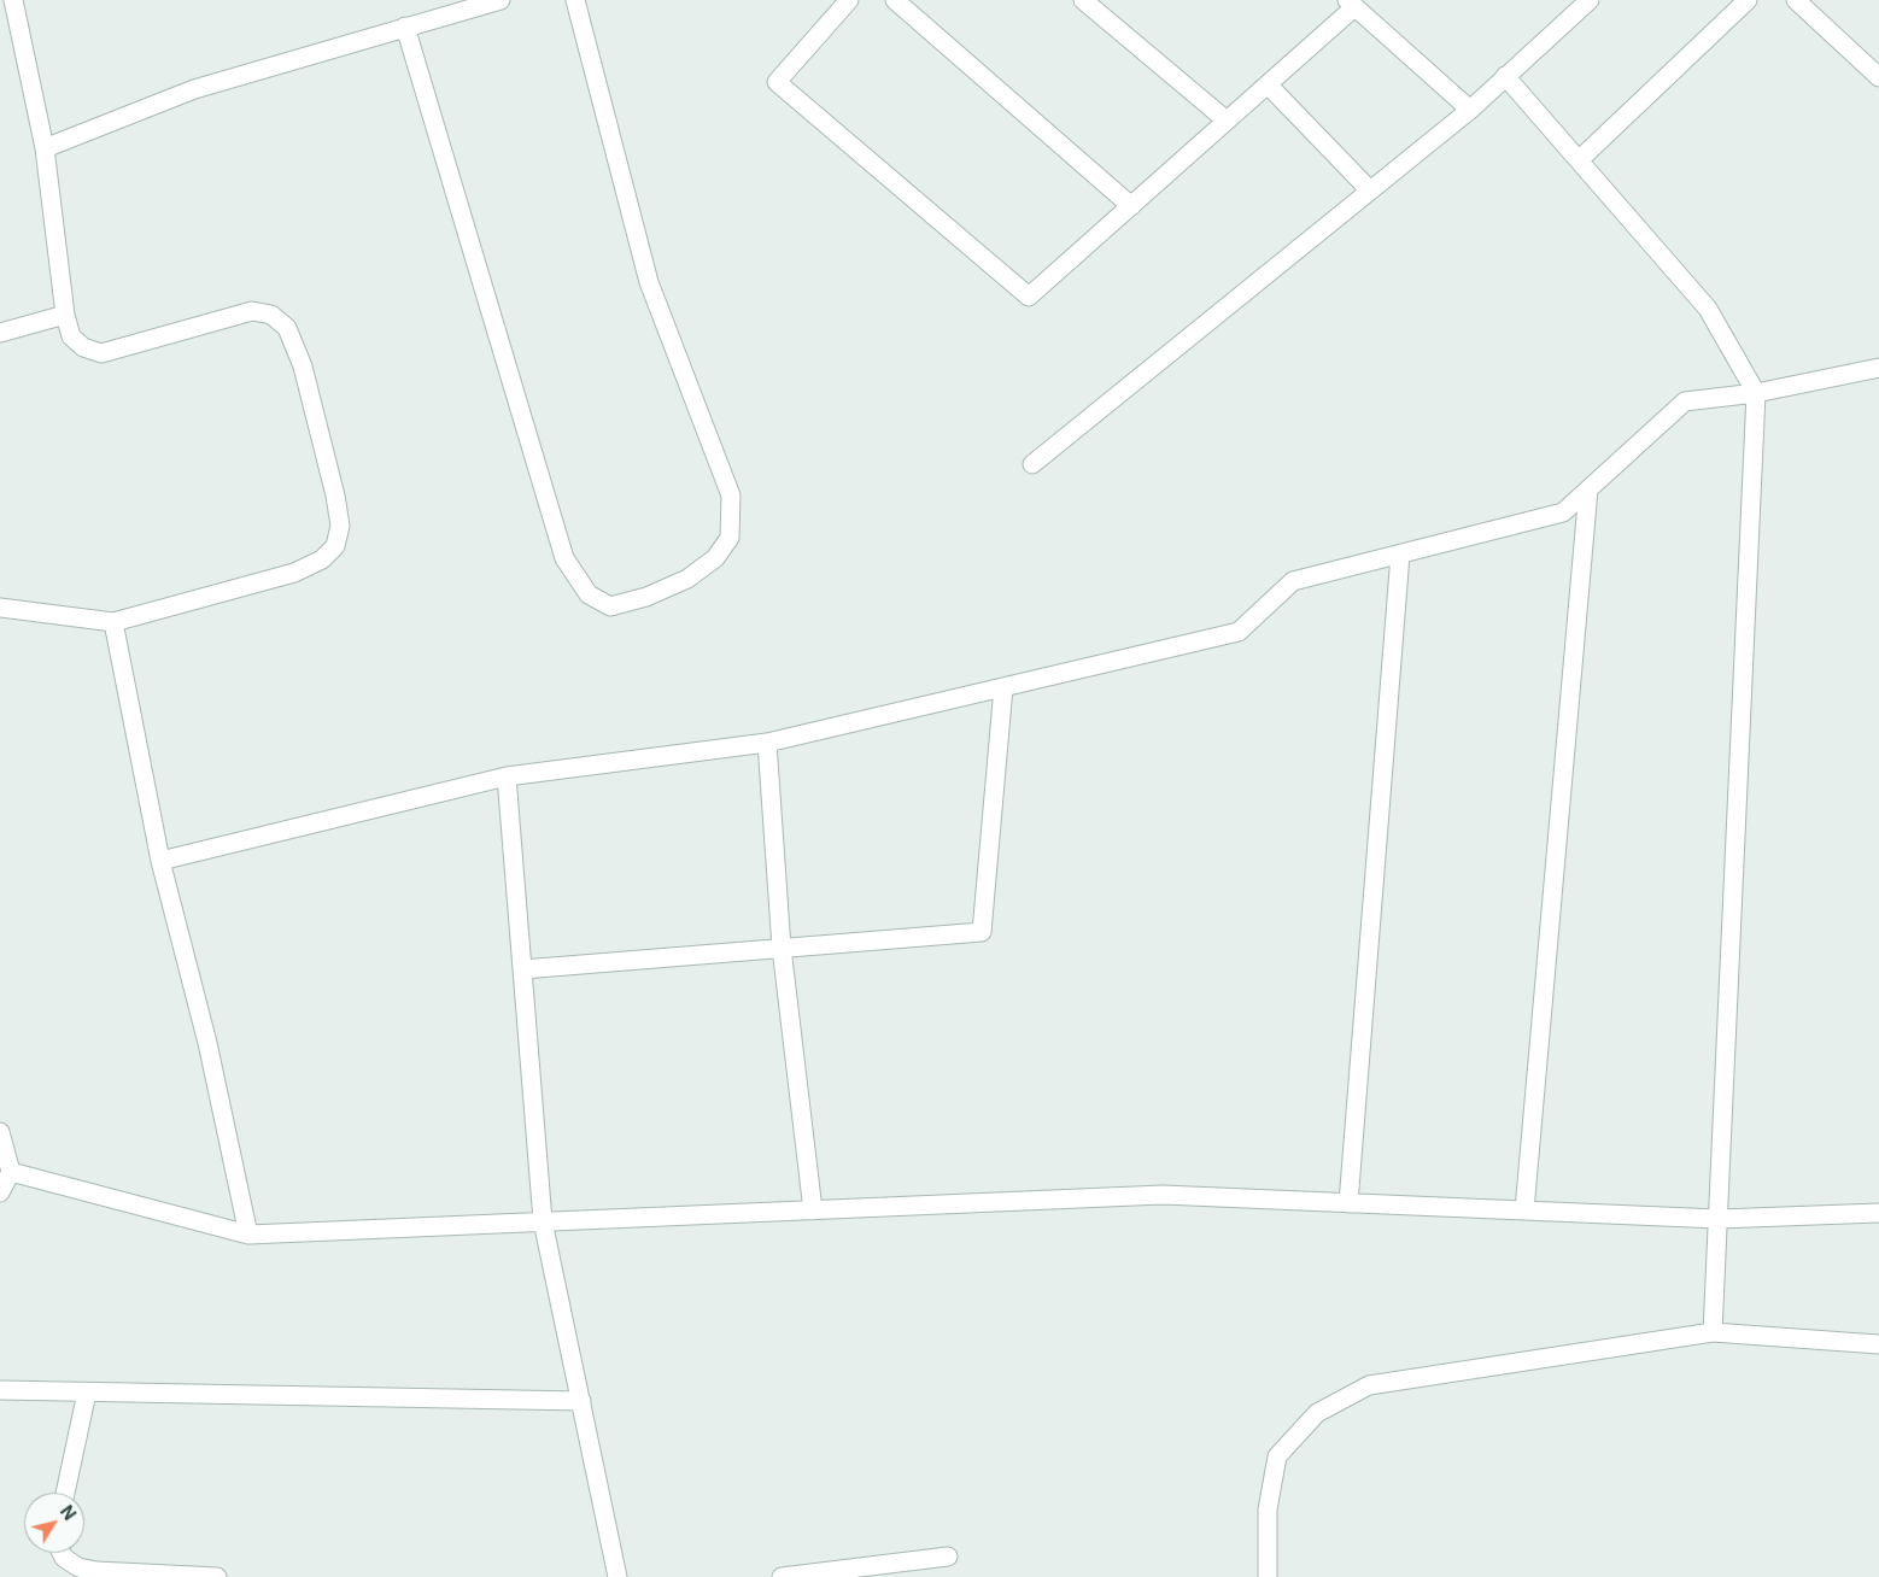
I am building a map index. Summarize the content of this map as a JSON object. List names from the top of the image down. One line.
{"north":"top right"}
